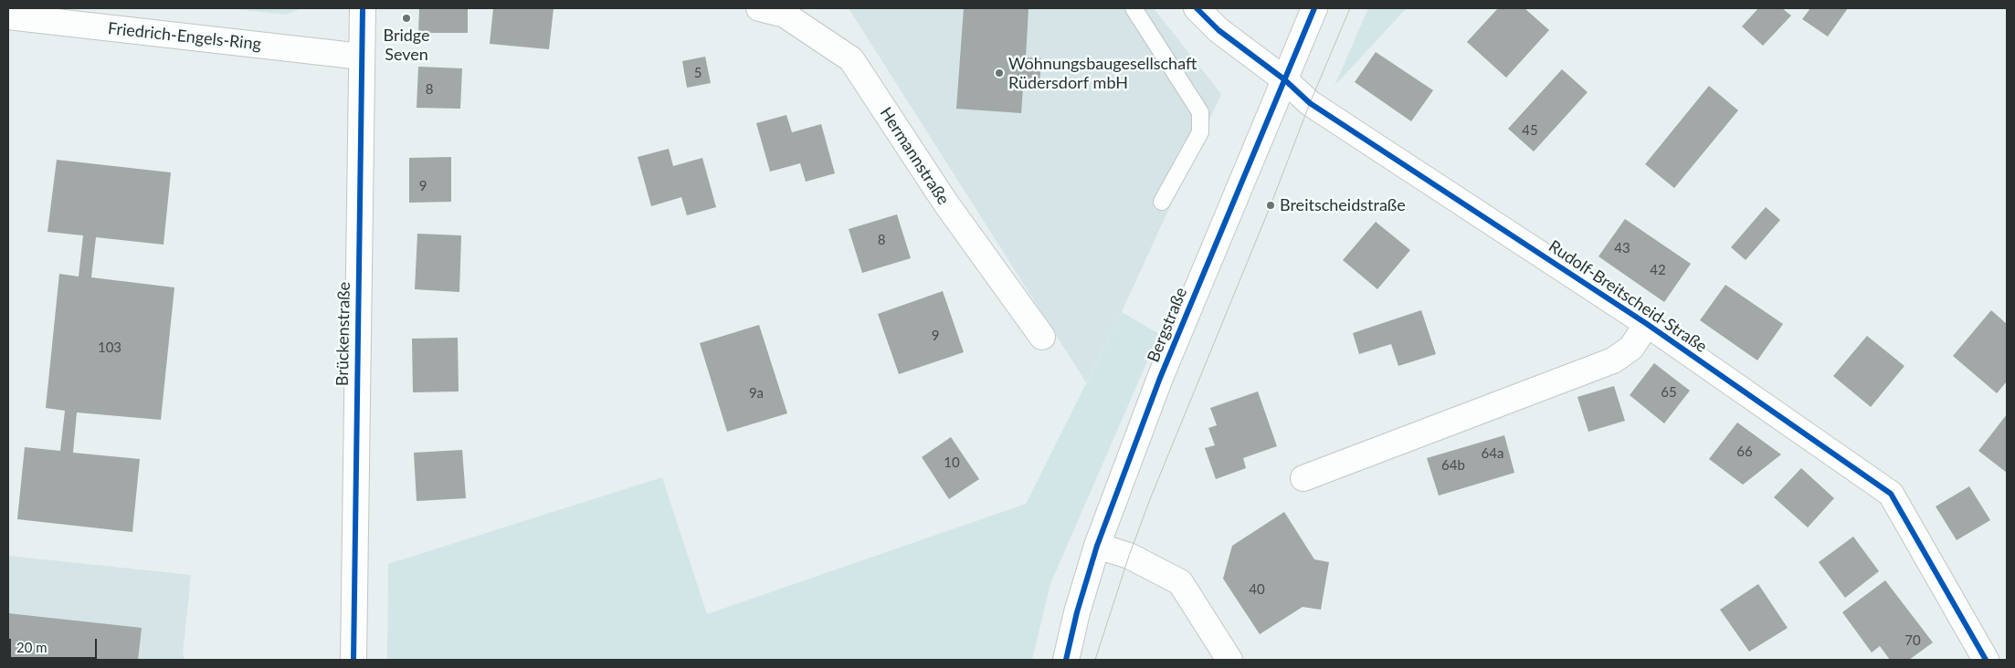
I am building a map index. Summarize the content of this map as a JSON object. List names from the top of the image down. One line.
{"streets":{"street":["Friedrich-Engels-Ring","Hermannstraße","Rudolf-Breitscheid-Straße","Bergstraße","Brückenstraße"]},"crossings":[["Friedrich-Engels-Ring","Brückenstraße"],["Rudolf-Breitscheid-Straße","Bergstraße"]],"places":["Bridge Seven","Wohnungsbaugesellschaft Rüdersdorf mbH","Breitscheidstraße"],"house_numbers":["5","8","45","9","8","43","42","9","103","65","9a","66","64a","10","64b","40","70"],"scale_bar":"20 m"}
